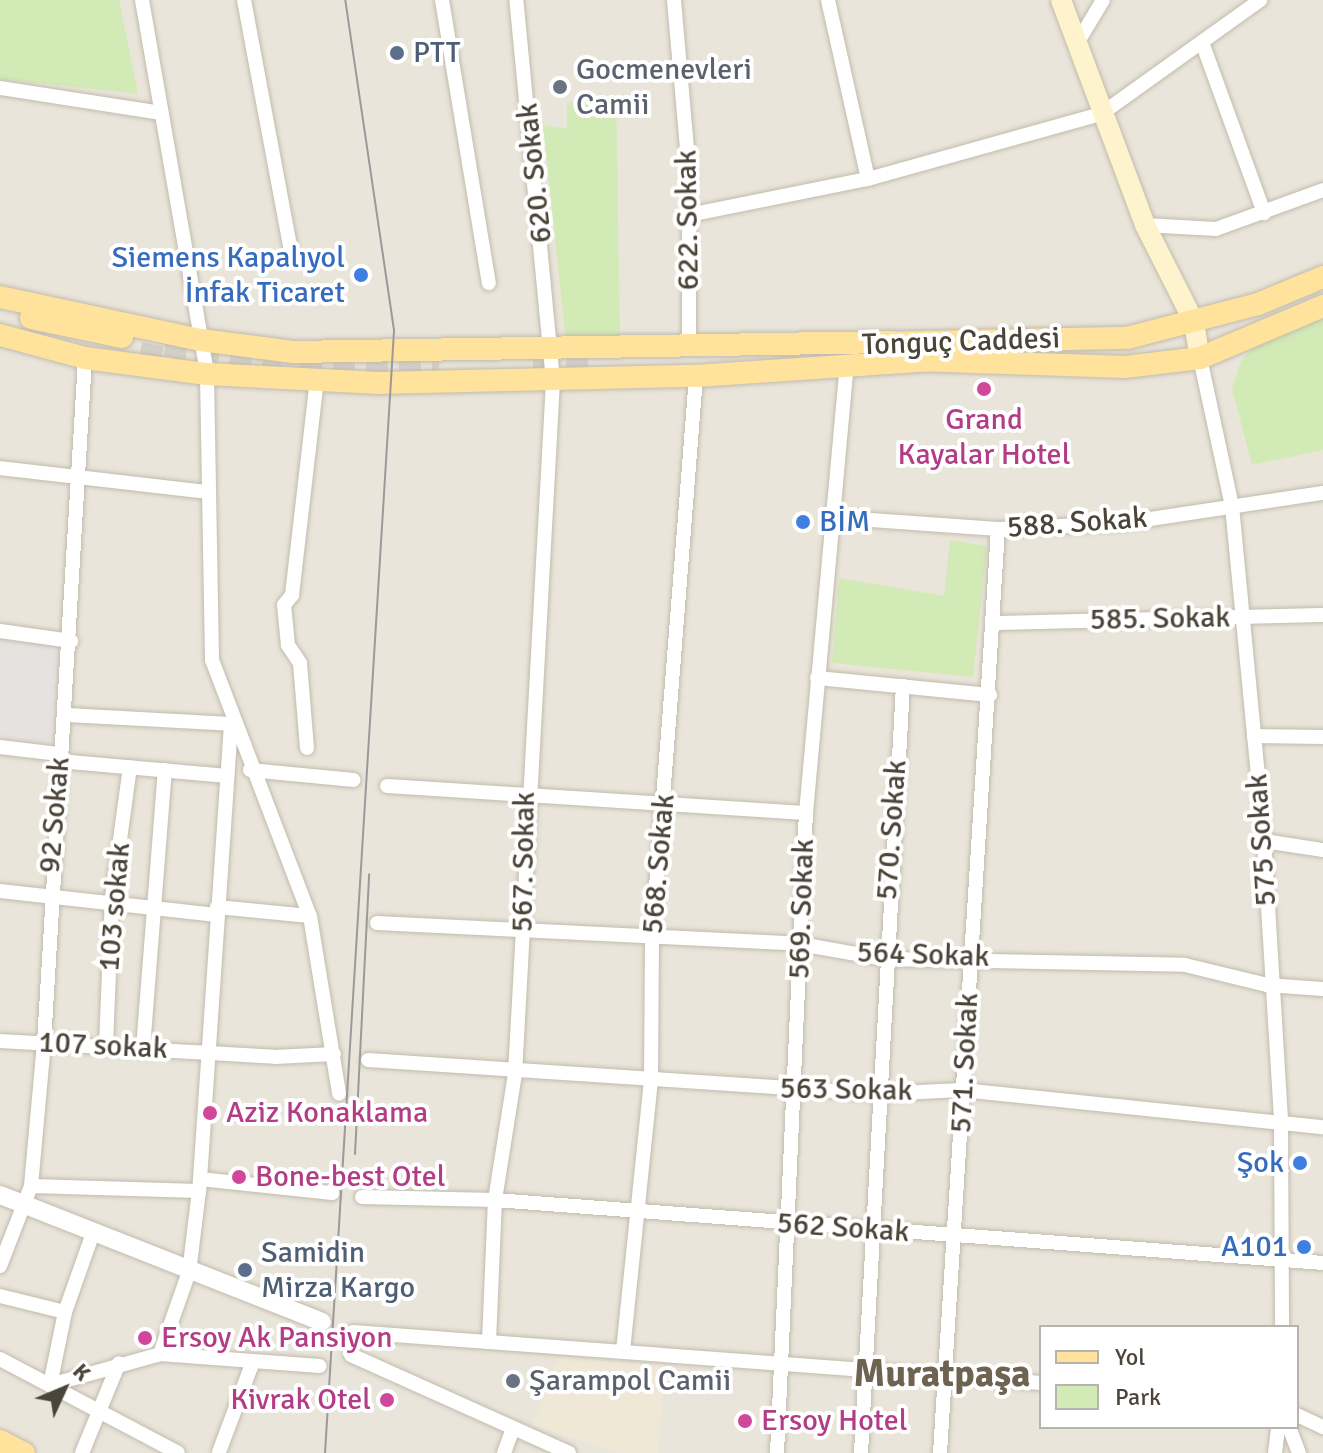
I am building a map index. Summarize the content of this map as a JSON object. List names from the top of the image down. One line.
{"streets":{"main road":["Tonguç Caddesi"],"street":["620. Sokak","622. Sokak","588. Sokak","585. Sokak","92 Sokak","570. Sokak","575 Sokak","567. Sokak","568. Sokak","103 sokak","569. Sokak","564 Sokak","107 sokak","571. Sokak","563 Sokak","562 Sokak"]},"crossings":[["620. Sokak","567. Sokak"],["Tonguç Caddesi","569. Sokak"],["588. Sokak","575 Sokak"],["588. Sokak","569. Sokak"],["588. Sokak","571. Sokak"],["585. Sokak","575 Sokak"],["585. Sokak","571. Sokak"],["92 Sokak","107 sokak"],["570. Sokak","564 Sokak"],["570. Sokak","563 Sokak"],["570. Sokak","562 Sokak"],["575 Sokak","564 Sokak"],["575 Sokak","563 Sokak"],["575 Sokak","562 Sokak"],["567. Sokak","564 Sokak"],["567. Sokak","563 Sokak"],["567. Sokak","562 Sokak"],["568. Sokak","564 Sokak"],["568. Sokak","563 Sokak"],["568. Sokak","562 Sokak"],["103 sokak","107 sokak"],["569. Sokak","564 Sokak"],["569. Sokak","563 Sokak"],["569. Sokak","562 Sokak"],["564 Sokak","571. Sokak"],["571. Sokak","563 Sokak"],["571. Sokak","562 Sokak"]],"districts":["Muratpaşa"],"places":["PTT","Gocmenevleri Camii","Siemens Kapalıyol İnfak Ticaret","Grand Kayalar Hotel","BİM","Aziz Konaklama","Şok","Bone-best Otel","A101","Samidin Mirza Kargo","Ersoy Ak Pansiyon","Şarampol Camii","Kivrak Otel","Ersoy Hotel"],"legend":["Yol","Park"],"north":"top right"}
